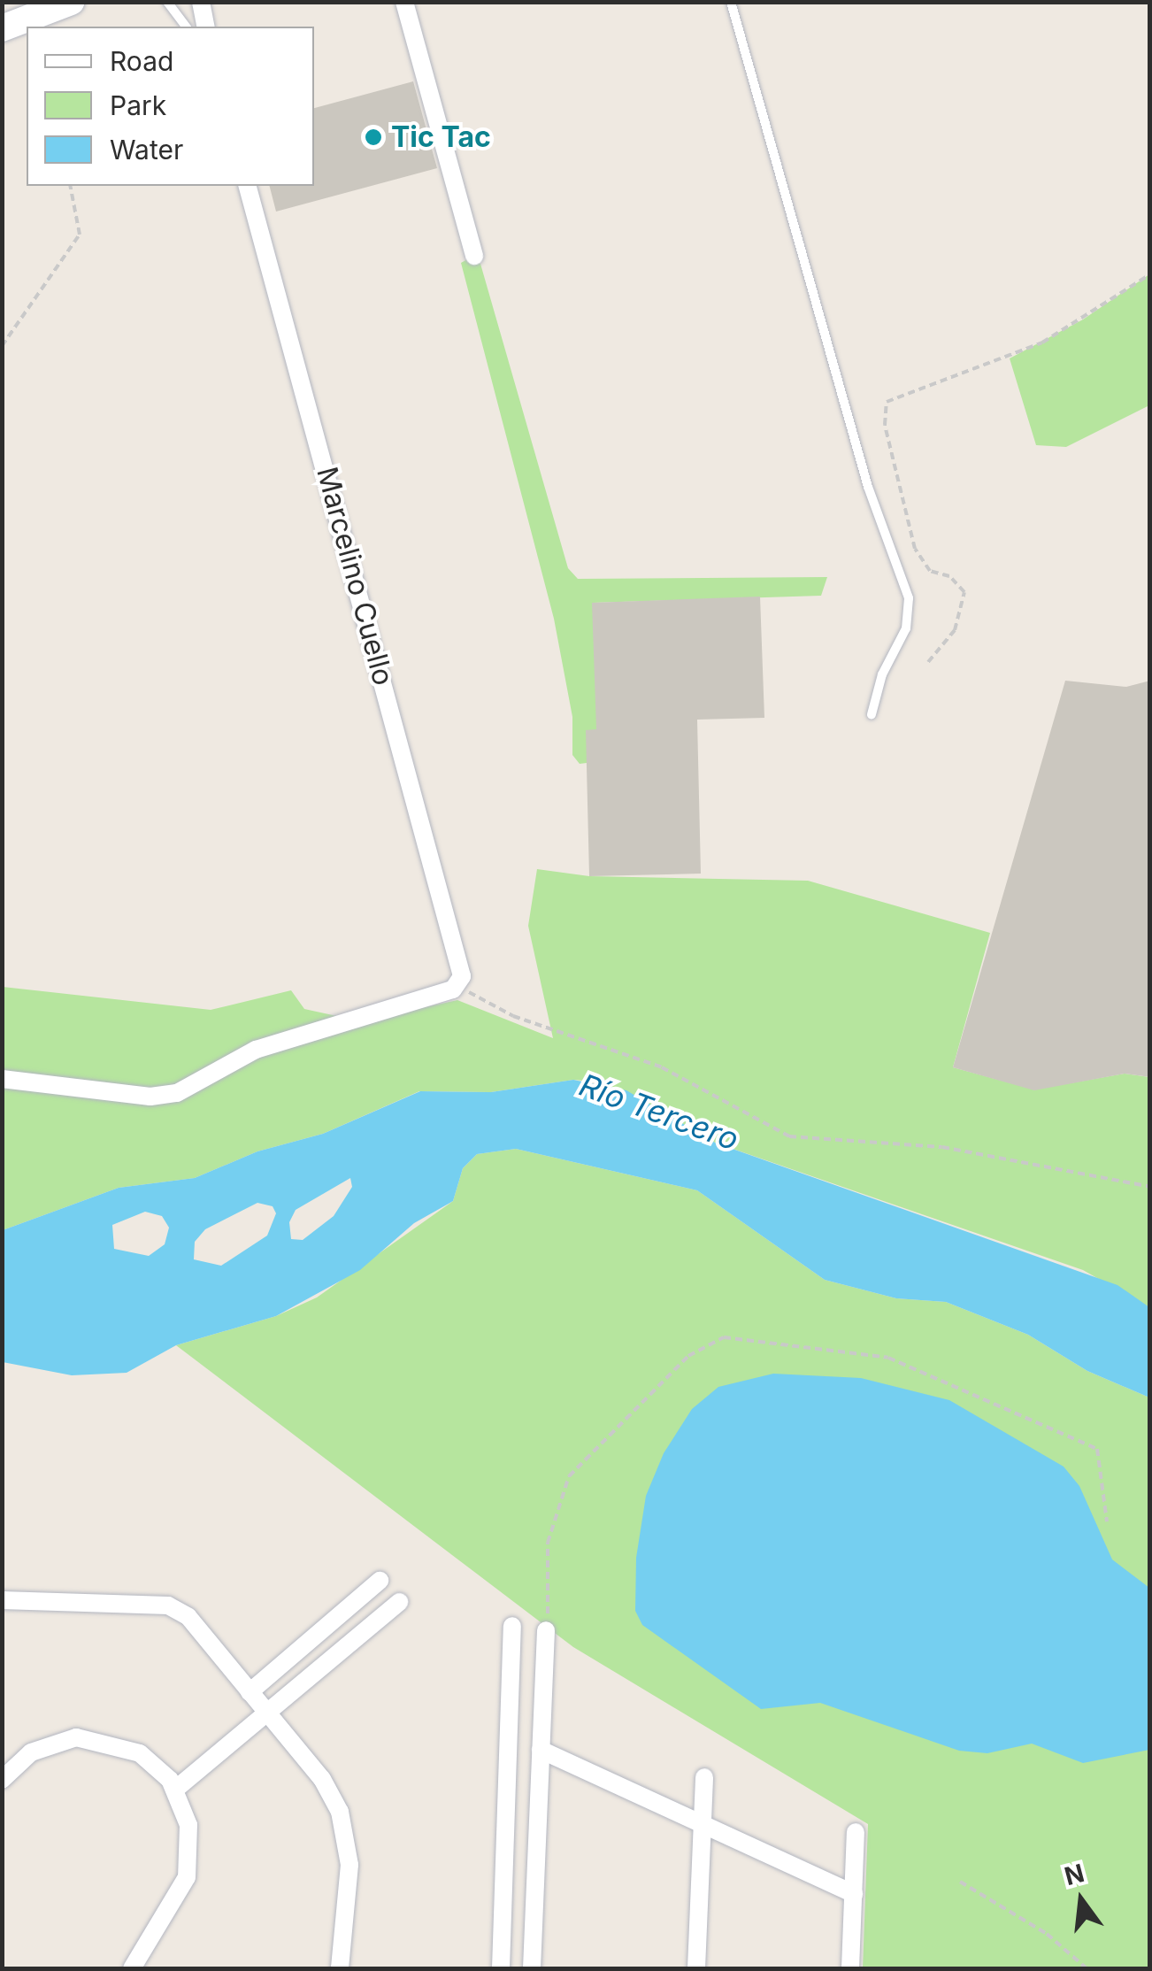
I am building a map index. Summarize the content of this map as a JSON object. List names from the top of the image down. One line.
{"streets":{"street":["Marcelino Cuello"]},"water":["Río Tercero"],"places":["Tic Tac"],"legend":["Road","Park","Water"],"north":"top"}
